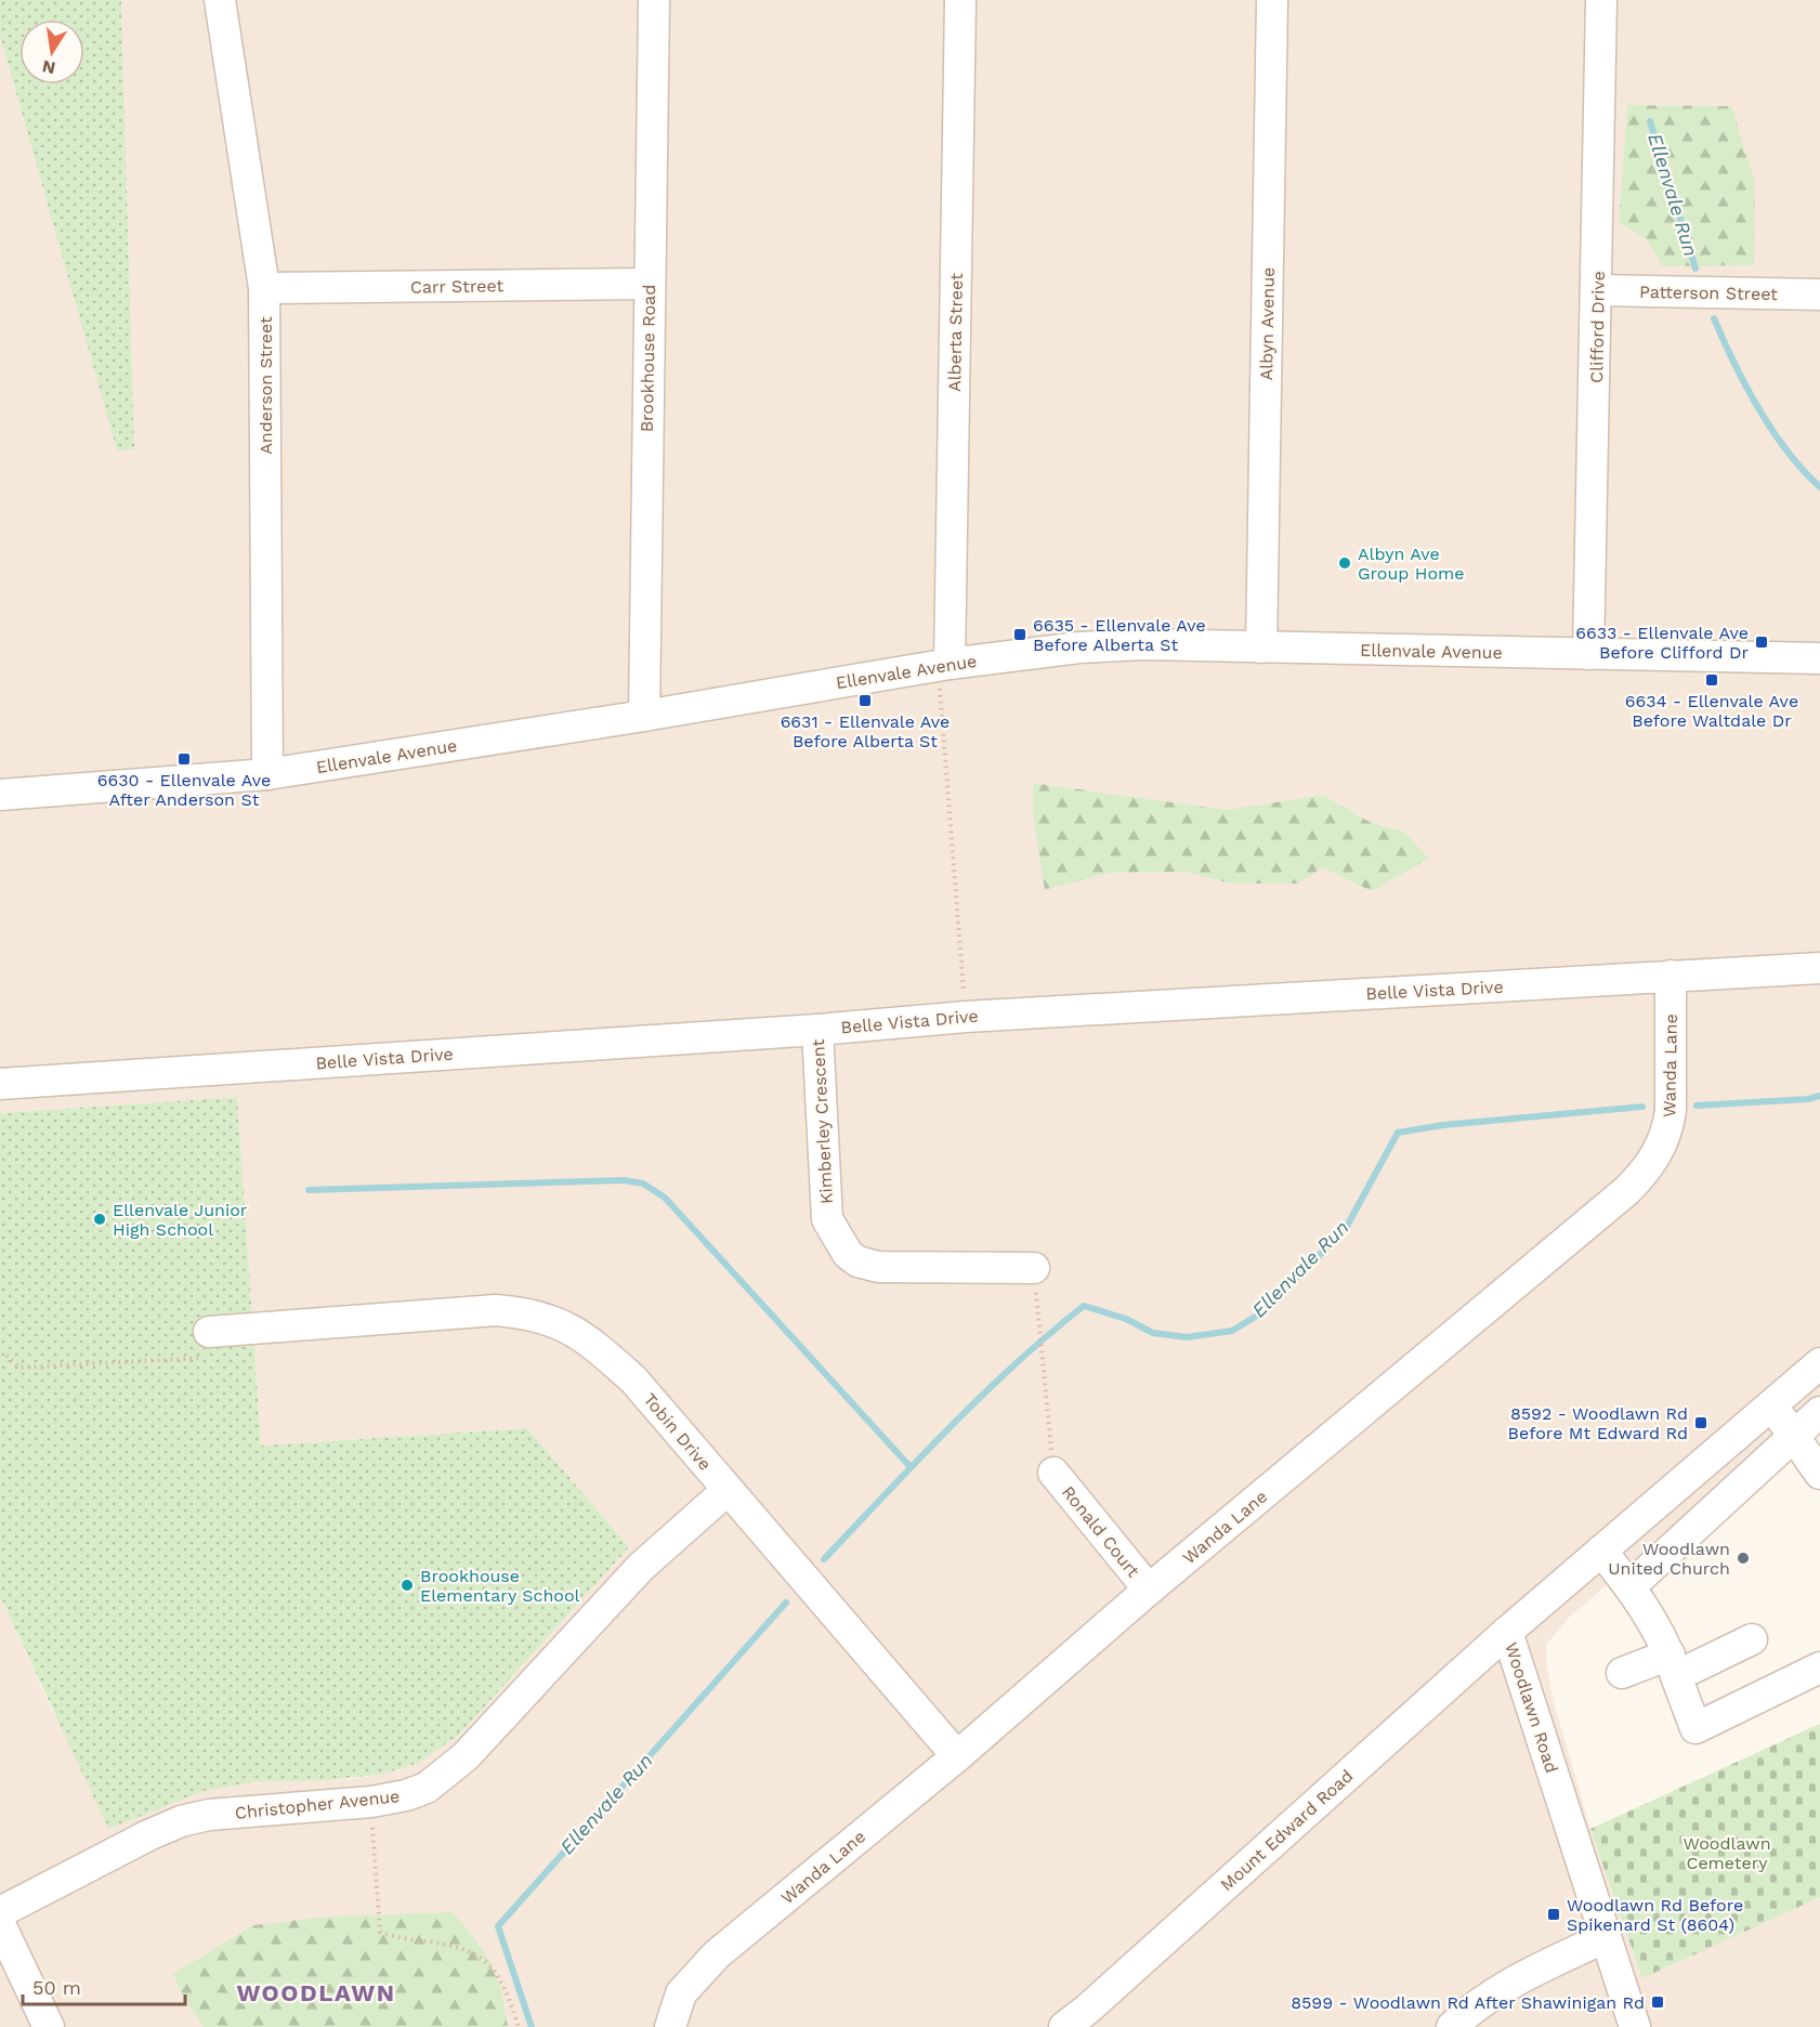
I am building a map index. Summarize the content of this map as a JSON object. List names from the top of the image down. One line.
{"streets":{"street":["Carr Street","Patterson Street","Albyn Avenue","Clifford Drive","Alberta Street","Brookhouse Road","Anderson Street","Ellenvale Avenue","Belle Vista Drive","Wanda Lane","Kimberley Crescent","Tobin Drive","Ronald Court","Woodlawn Road","Christopher Avenue","Mount Edward Road"]},"crossings":[["Carr Street","Brookhouse Road"],["Carr Street","Anderson Street"],["Patterson Street","Clifford Drive"],["Albyn Avenue","Ellenvale Avenue"],["Clifford Drive","Ellenvale Avenue"],["Alberta Street","Ellenvale Avenue"],["Brookhouse Road","Ellenvale Avenue"],["Anderson Street","Ellenvale Avenue"],["Belle Vista Drive","Wanda Lane"],["Belle Vista Drive","Kimberley Crescent"],["Wanda Lane","Tobin Drive"],["Wanda Lane","Ronald Court"],["Tobin Drive","Christopher Avenue"],["Woodlawn Road","Mount Edward Road"]],"districts":["WOODLAWN"],"water":["Ellenvale Run"],"parks":["Woodlawn Cemetery"],"places":{"other":["Albyn Ave Group Home","Ellenvale Junior High School","Woodlawn United Church","Brookhouse Elementary School"],"transit":["6635 - Ellenvale Ave Before Alberta St","6633 - Ellenvale Ave Before Clifford Dr","6634 - Ellenvale Ave Before Waltdale Dr","6631 - Ellenvale Ave Before Alberta St","6630 - Ellenvale Ave After Anderson St","8592 - Woodlawn Rd Before Mt Edward Rd","Woodlawn Rd Before Spikenard St (8604)","8599 - Woodlawn Rd After Shawinigan Rd"]},"scale_bar":"50 m","north":"bottom"}
